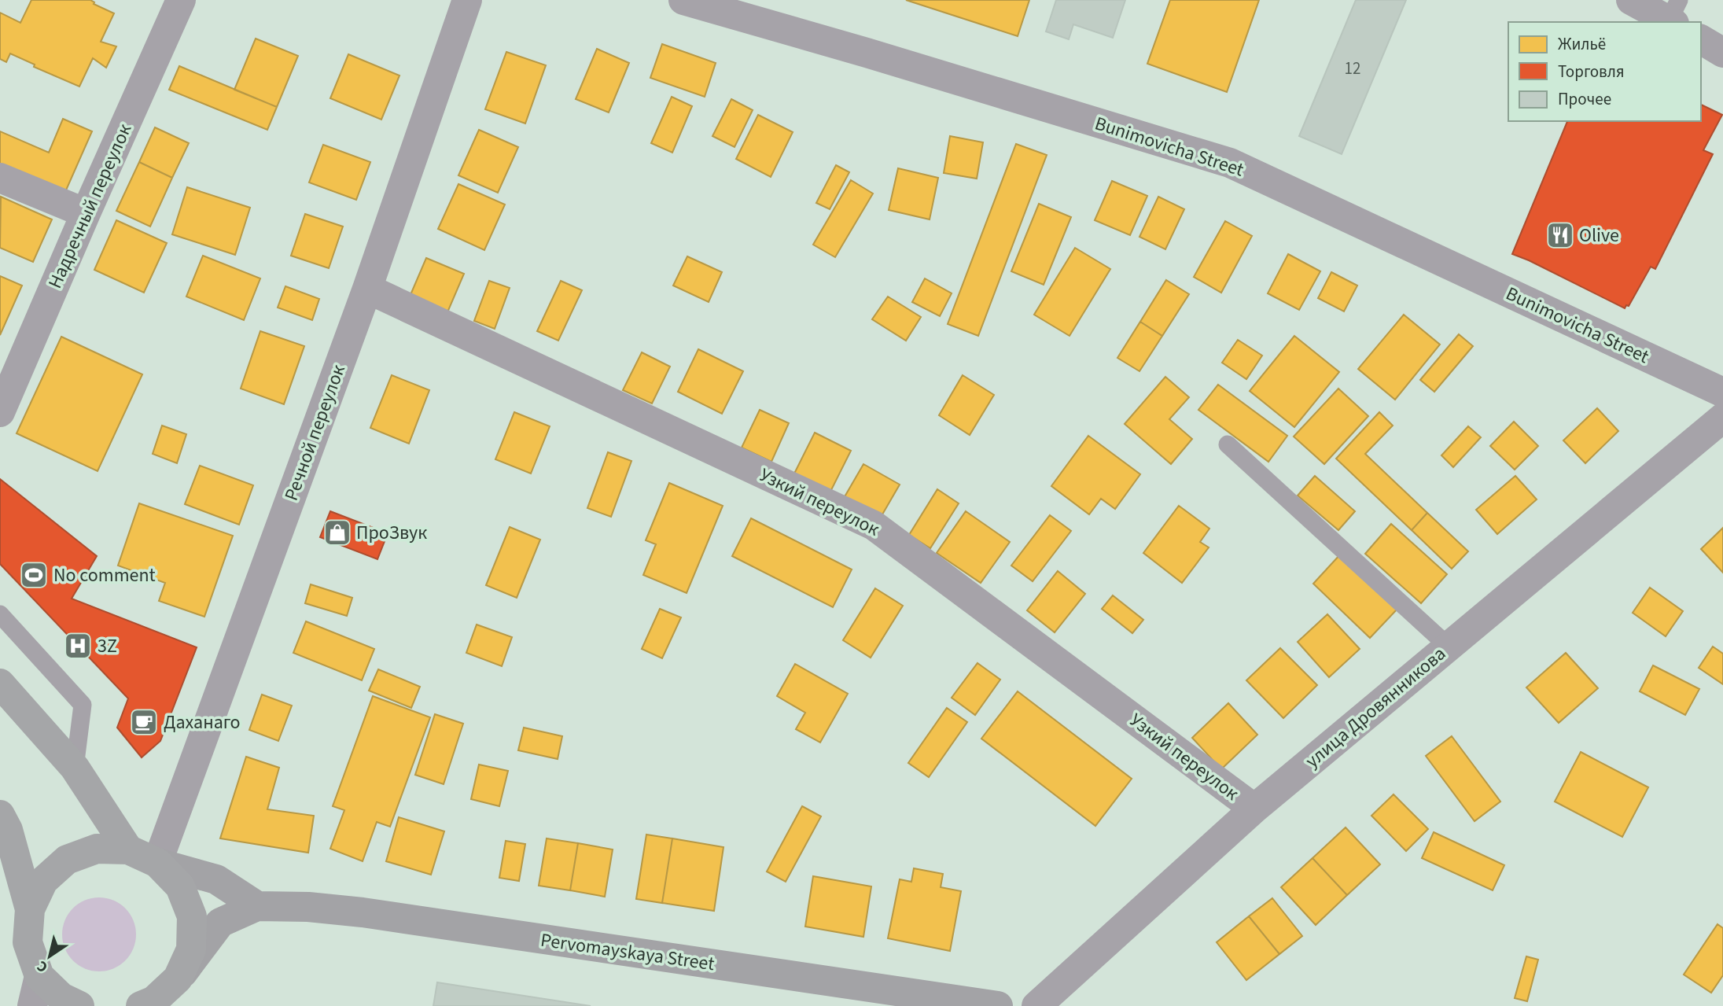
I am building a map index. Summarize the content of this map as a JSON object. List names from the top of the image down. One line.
{"streets":{"street":["Bunimovicha Street","Надречный переулок","Речной переулок","Узкий переулок","улица Дровянникова","Pervomayskaya Street"]},"crossings":[["Речной переулок","Узкий переулок"],["Узкий переулок","улица Дровянникова"]],"places":{"restaurant":["Olive"],"shop":["ПроЗвук"],"sports":["No comment"],"hospital":["3Z"],"cafe":["Даханаго"]},"house_numbers":["12"],"legend":["Жильё","Торговля","Прочее"],"north":"bottom left"}
